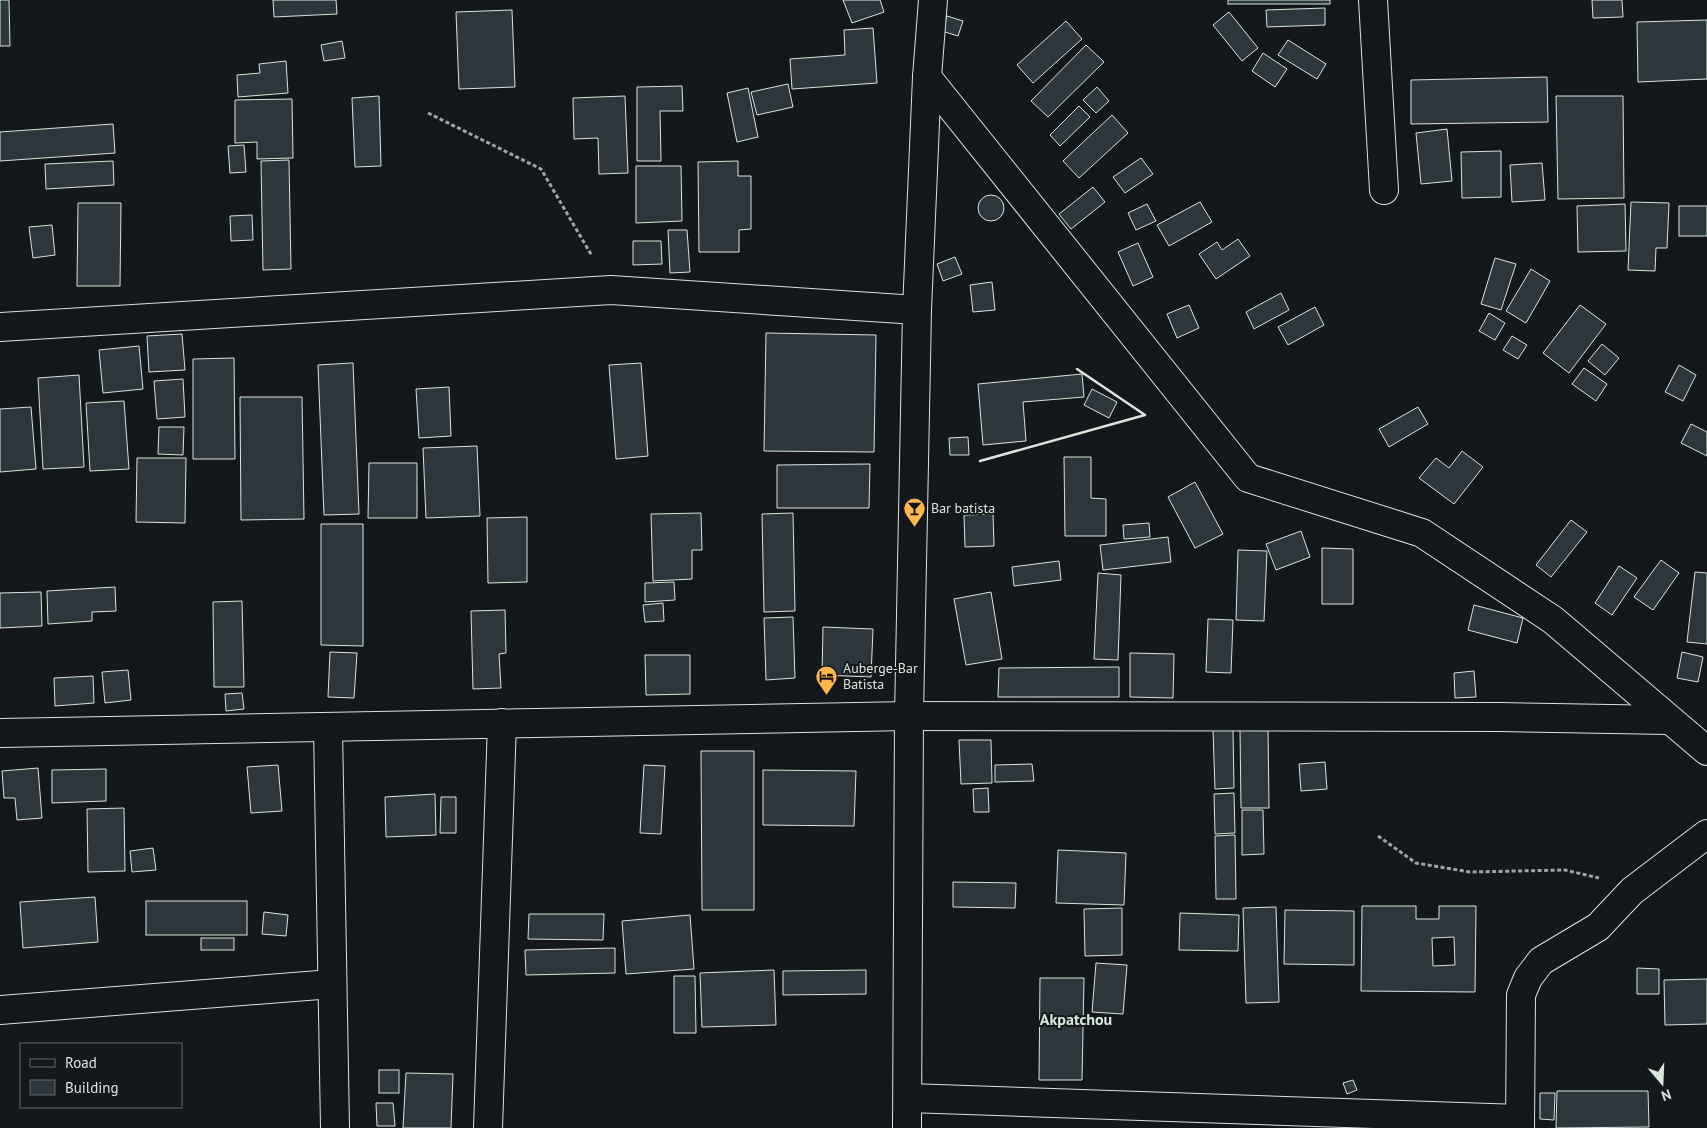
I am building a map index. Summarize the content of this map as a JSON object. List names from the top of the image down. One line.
{"districts":["Akpatchou"],"places":{"bar":["Bar batista"],"hotel":["Auberge-Bar Batista"]},"legend":["Road","Building"],"north":"bottom"}
